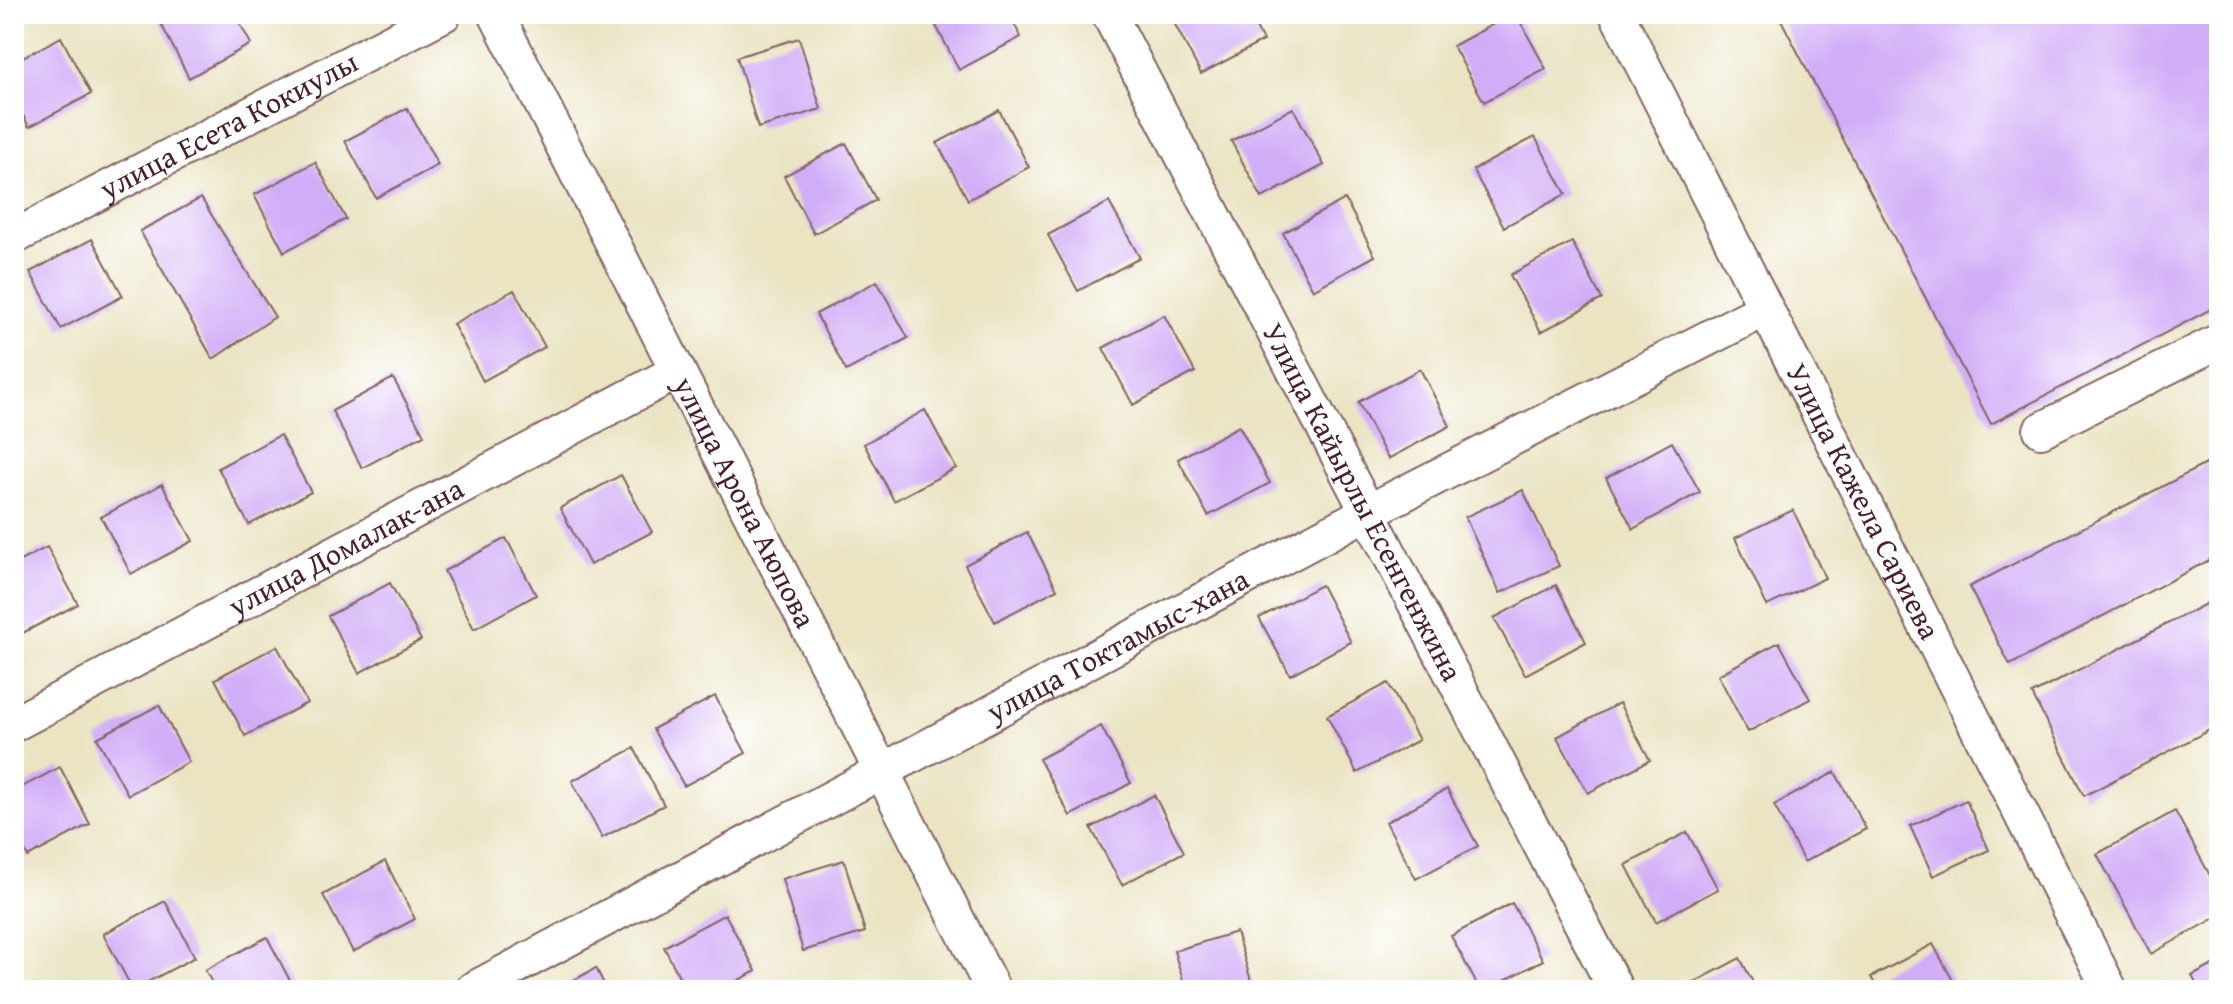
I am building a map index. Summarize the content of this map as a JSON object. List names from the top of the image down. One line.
{"streets":{"street":["улица Есета Кокиулы","улица Арона Аюпова","Улица Кажела Сариева","Улица Кайырлы Есенгенжина","улица Домалак-ана","улица Токтамыс-хана"]},"crossings":[["улица Арона Аюпова","улица Домалак-ана"],["улица Арона Аюпова","улица Токтамыс-хана"],["Улица Кажела Сариева","улица Токтамыс-хана"],["Улица Кайырлы Есенгенжина","улица Токтамыс-хана"]]}
